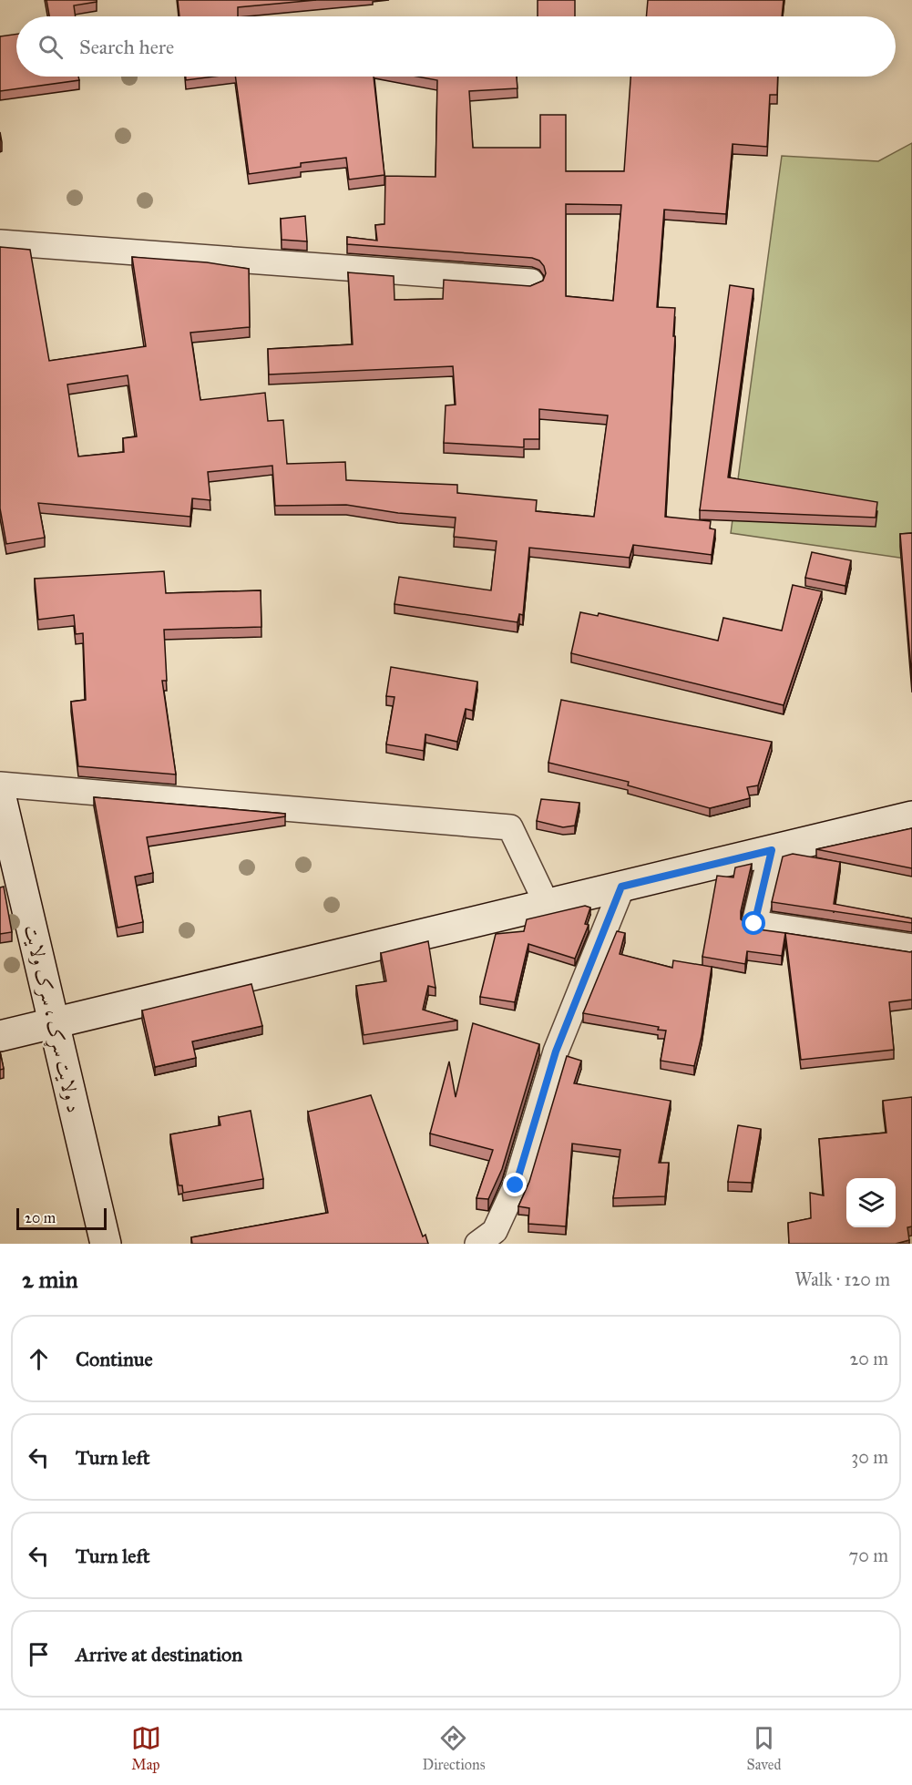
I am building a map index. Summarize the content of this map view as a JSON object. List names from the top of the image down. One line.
{"streets":{"street":["د ولایت سړک ، سرک ولایت"]},"scale_bar":"20 m","page":{"search":"Search here","scale":"20 m","heading":["2 min","Walk · 120 m"],"list":[["Continue","20 m"],["Turn left","30 m"],["Turn left","70 m"],"Arrive at destination"],"nav":["Map","Directions","Saved"]}}
